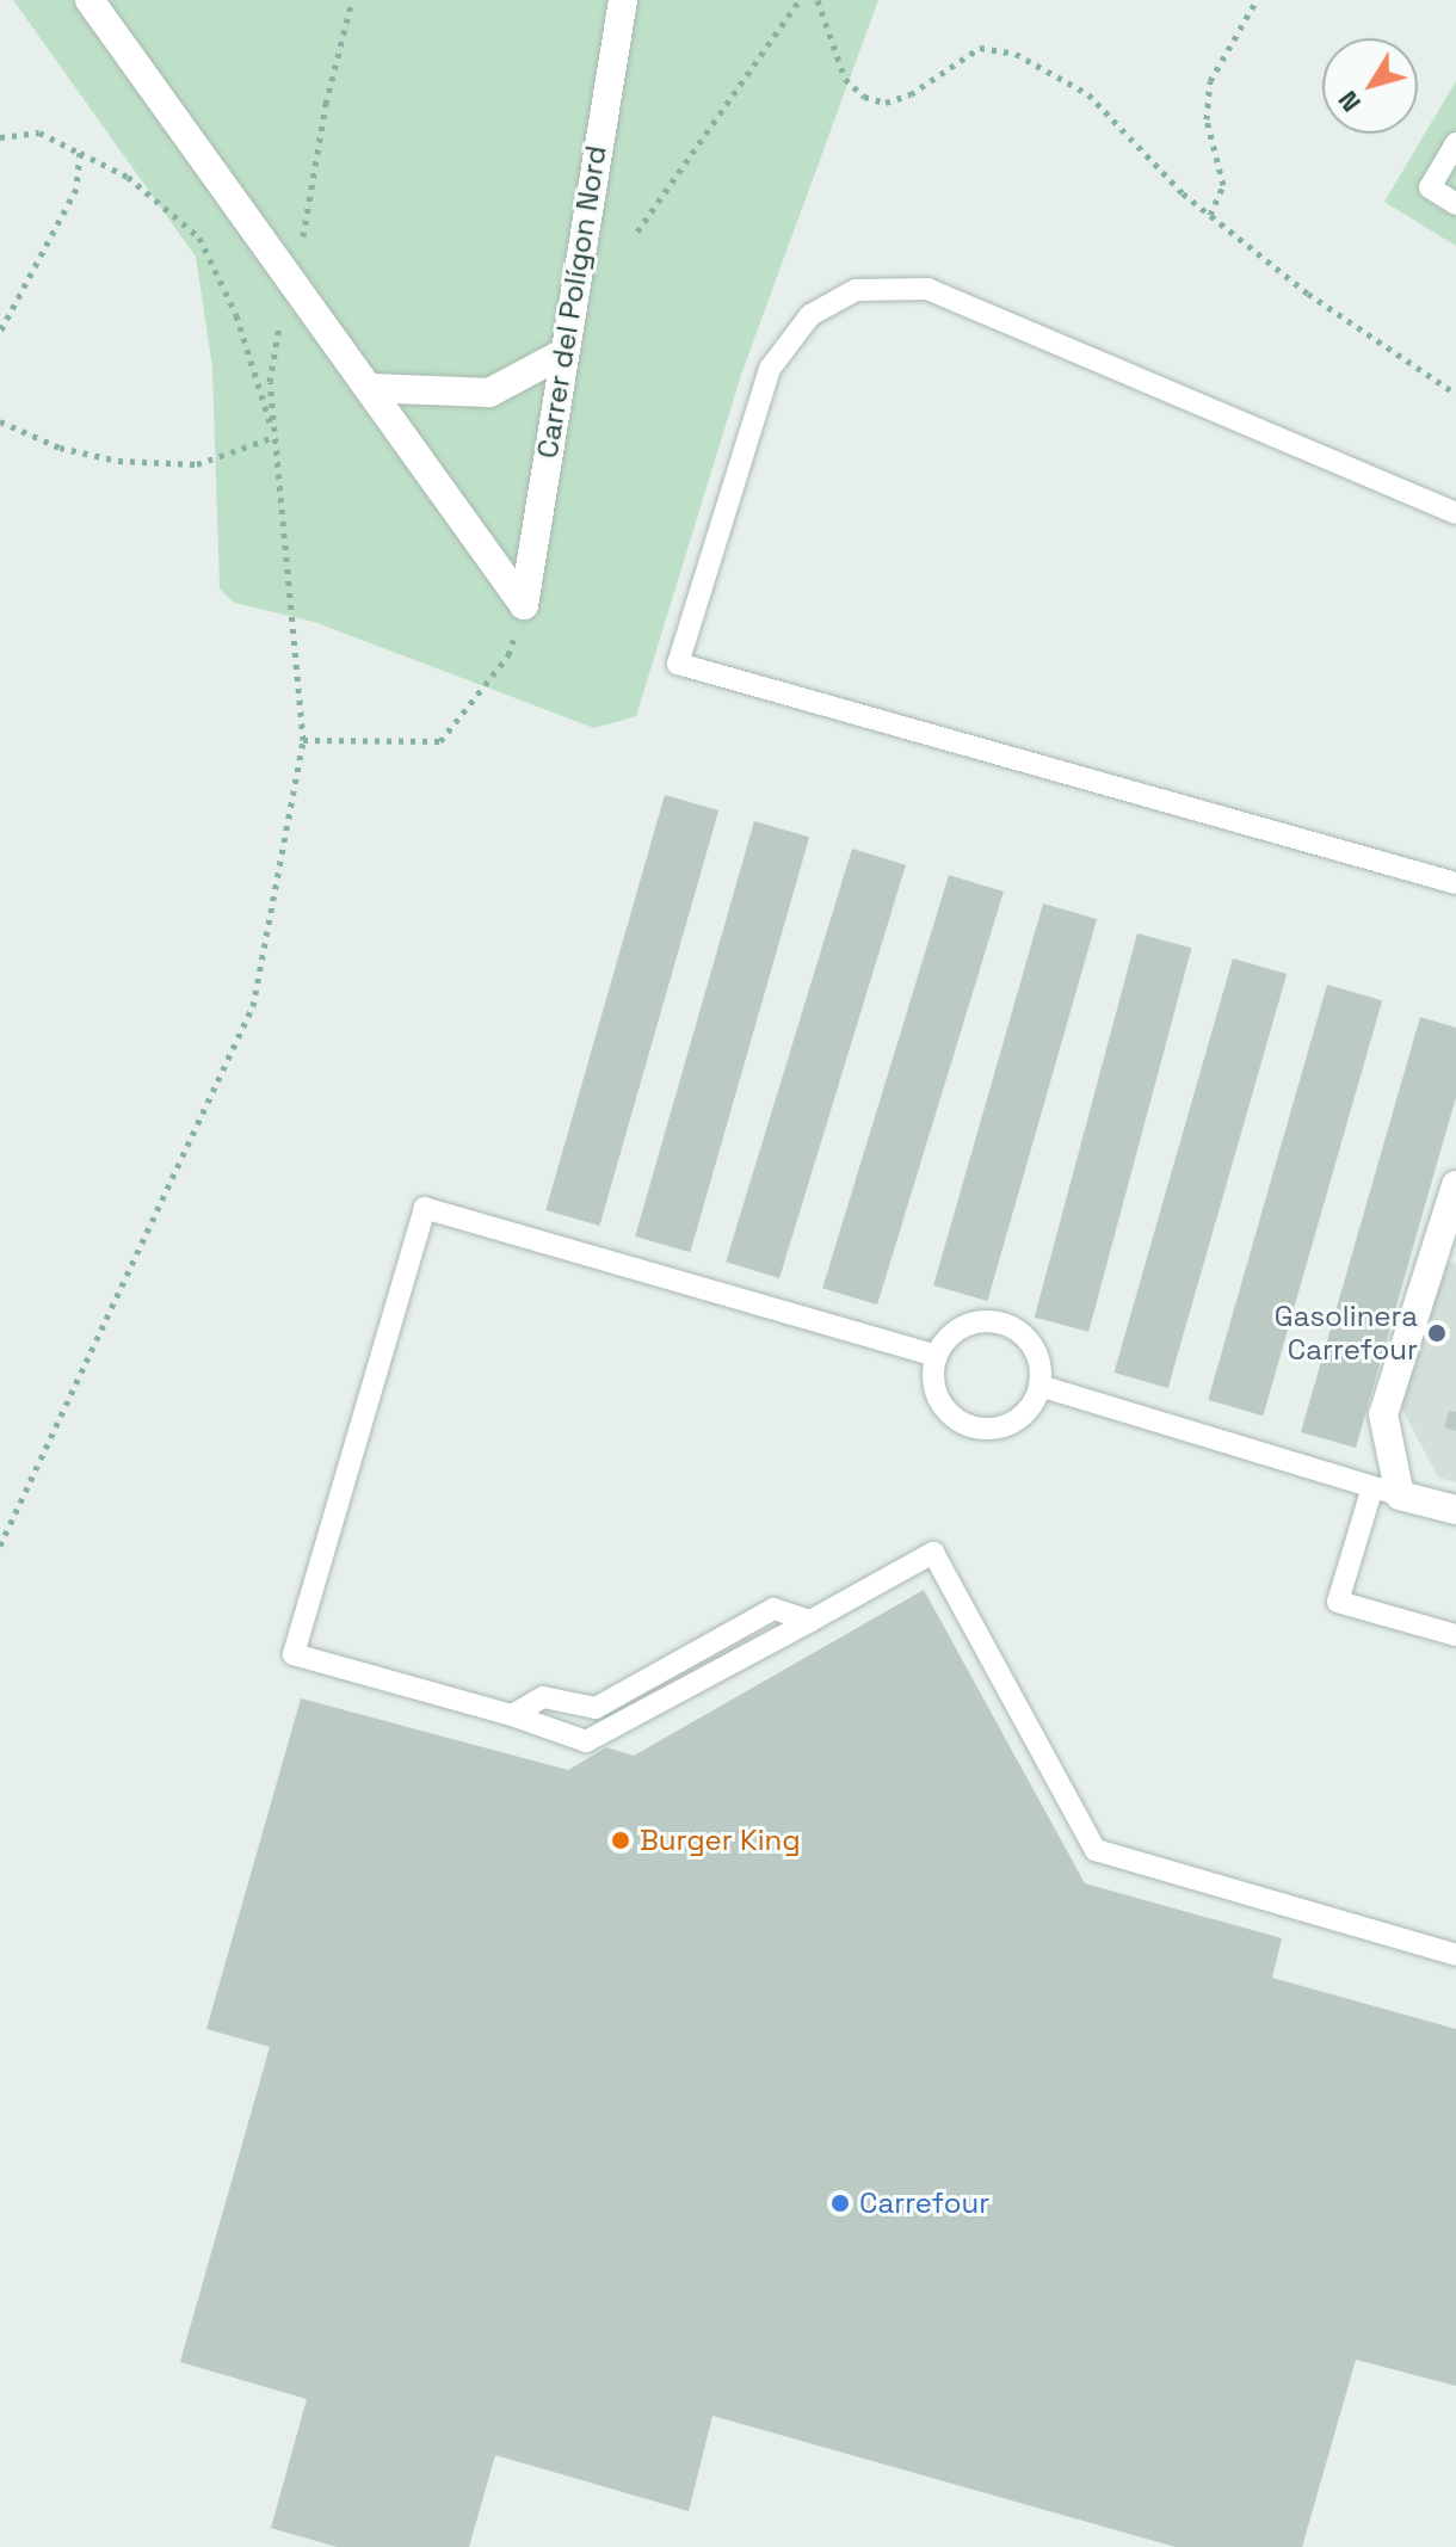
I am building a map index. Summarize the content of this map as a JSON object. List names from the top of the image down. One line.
{"streets":{"street":["Carrer del Polígon Nord"]},"places":["Gasolinera Carrefour","Burger King","Carrefour"],"north":"bottom left"}
